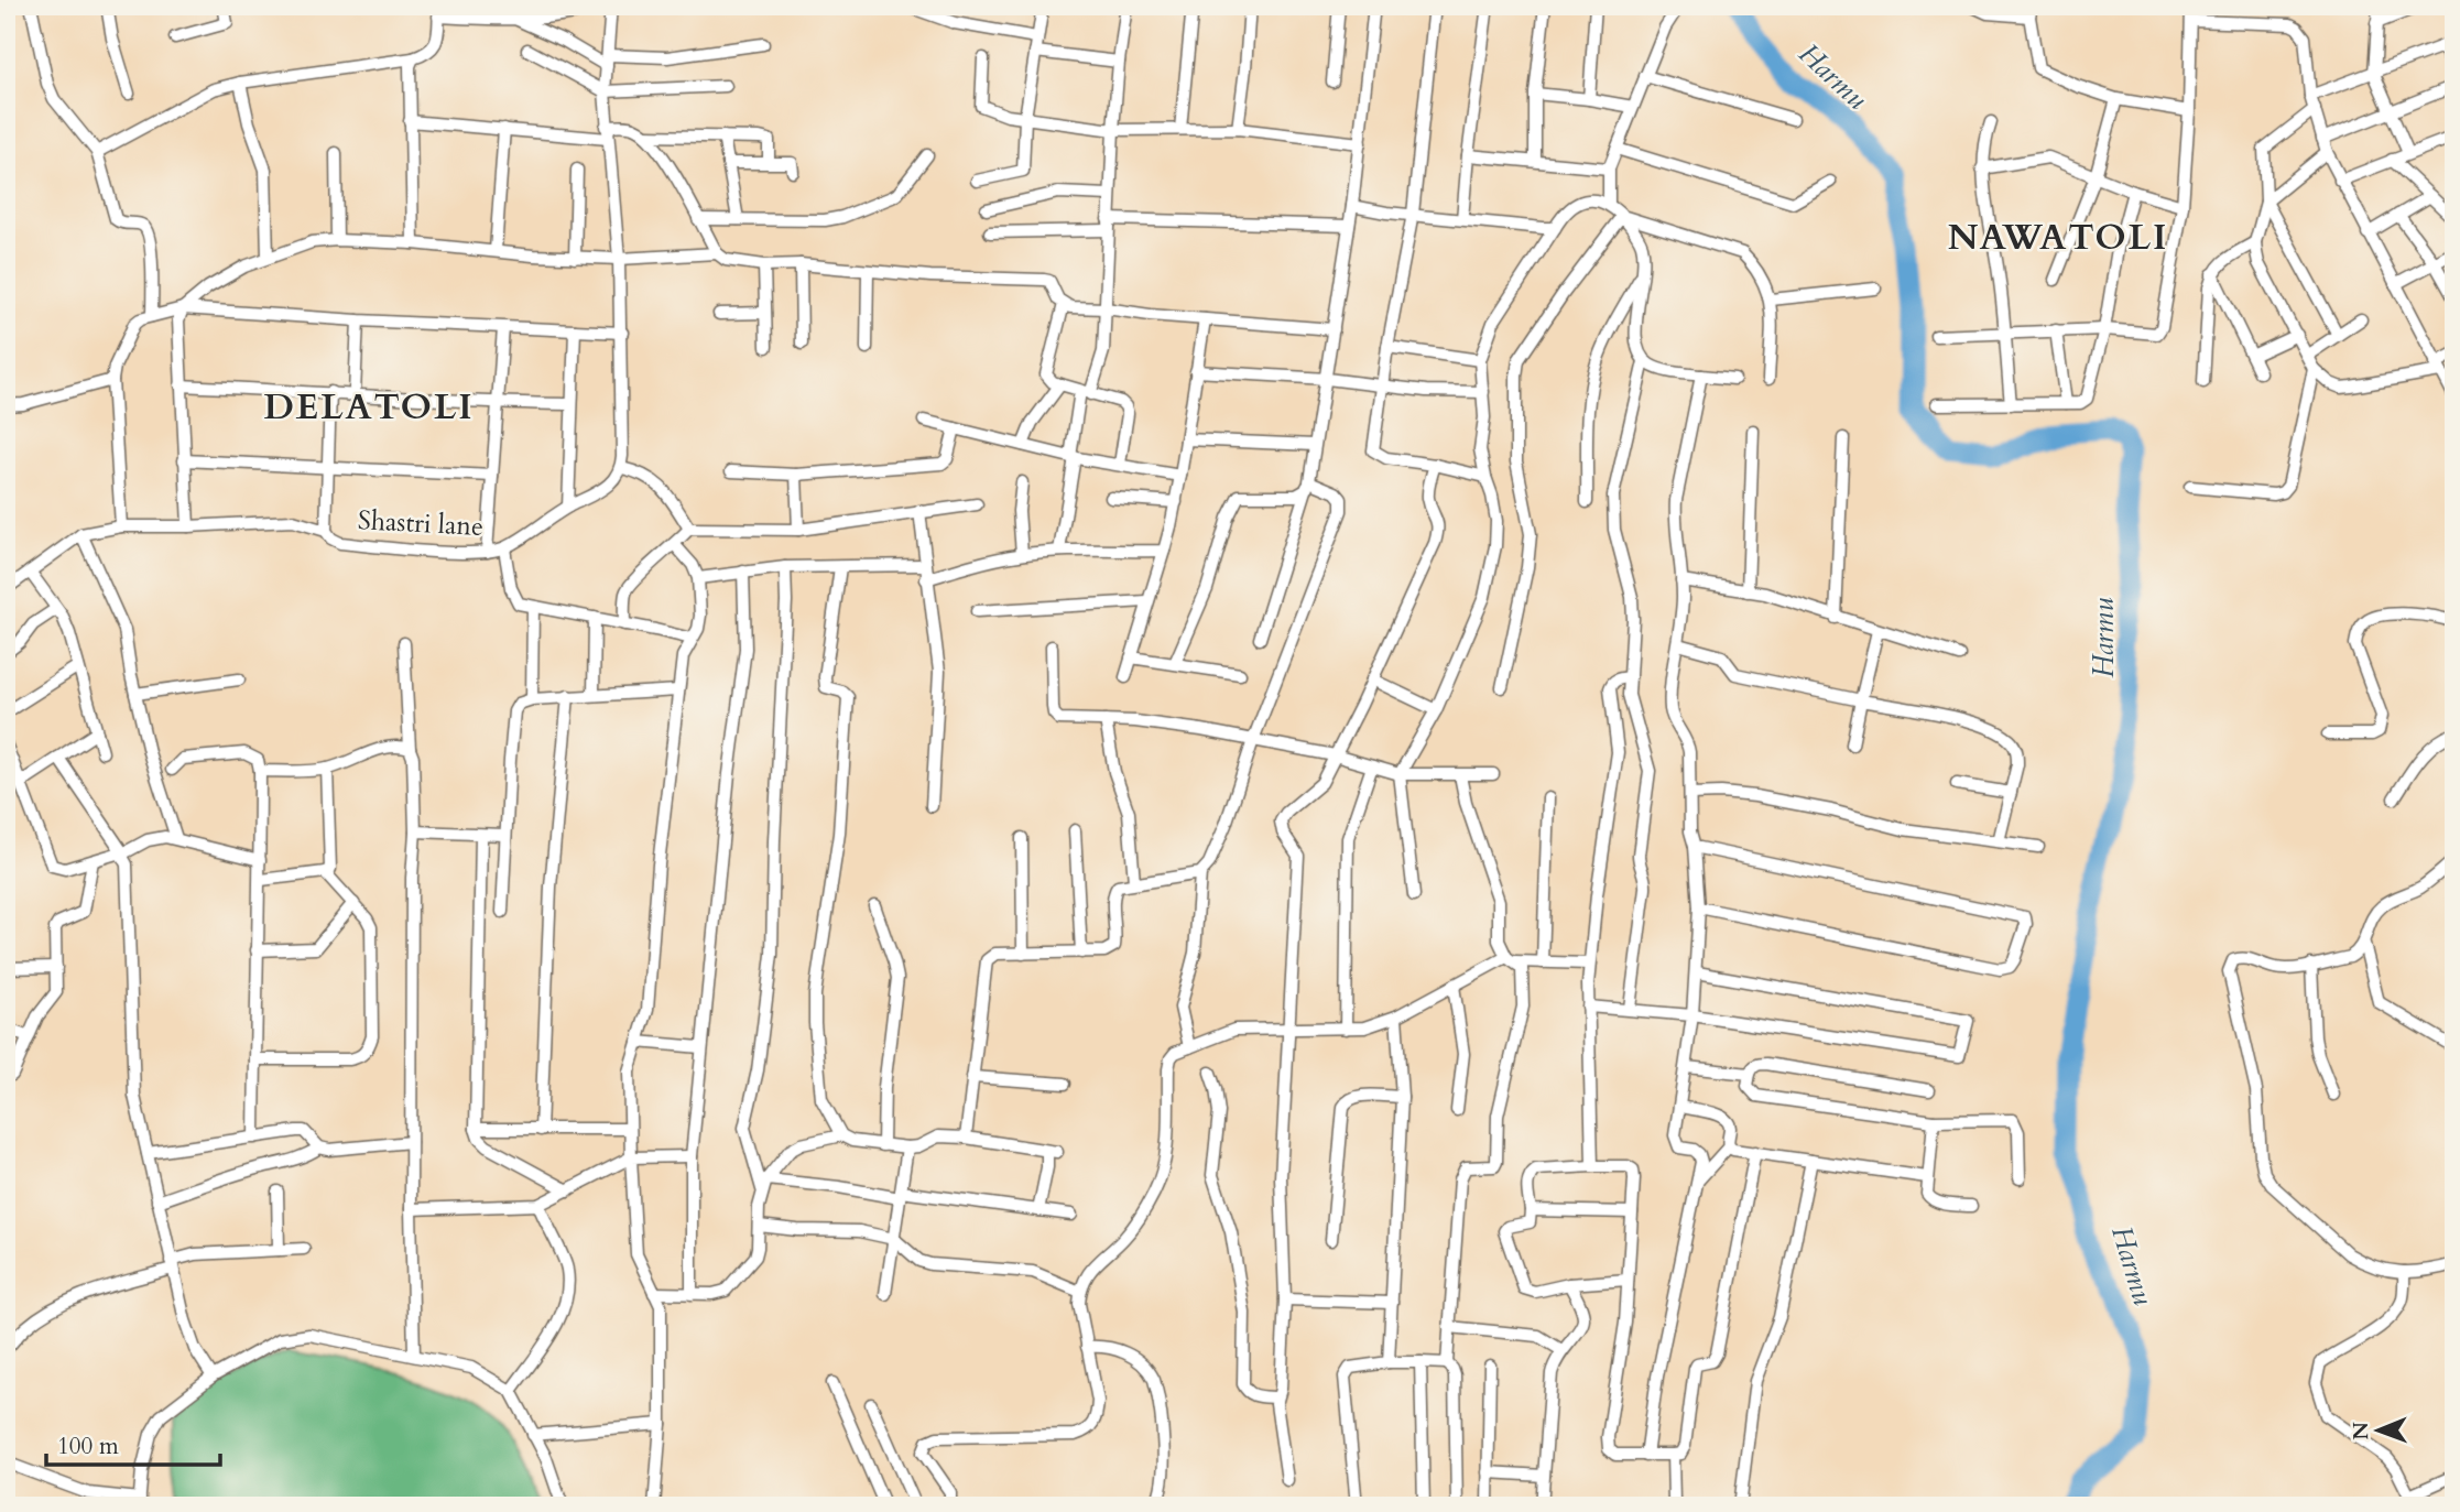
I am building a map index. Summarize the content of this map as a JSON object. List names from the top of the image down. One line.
{"streets":{"street":["Shastri lane"]},"districts":["NAWATOLI","DELATOLI"],"water":["Harmu"],"scale_bar":"100 m","north":"left"}
